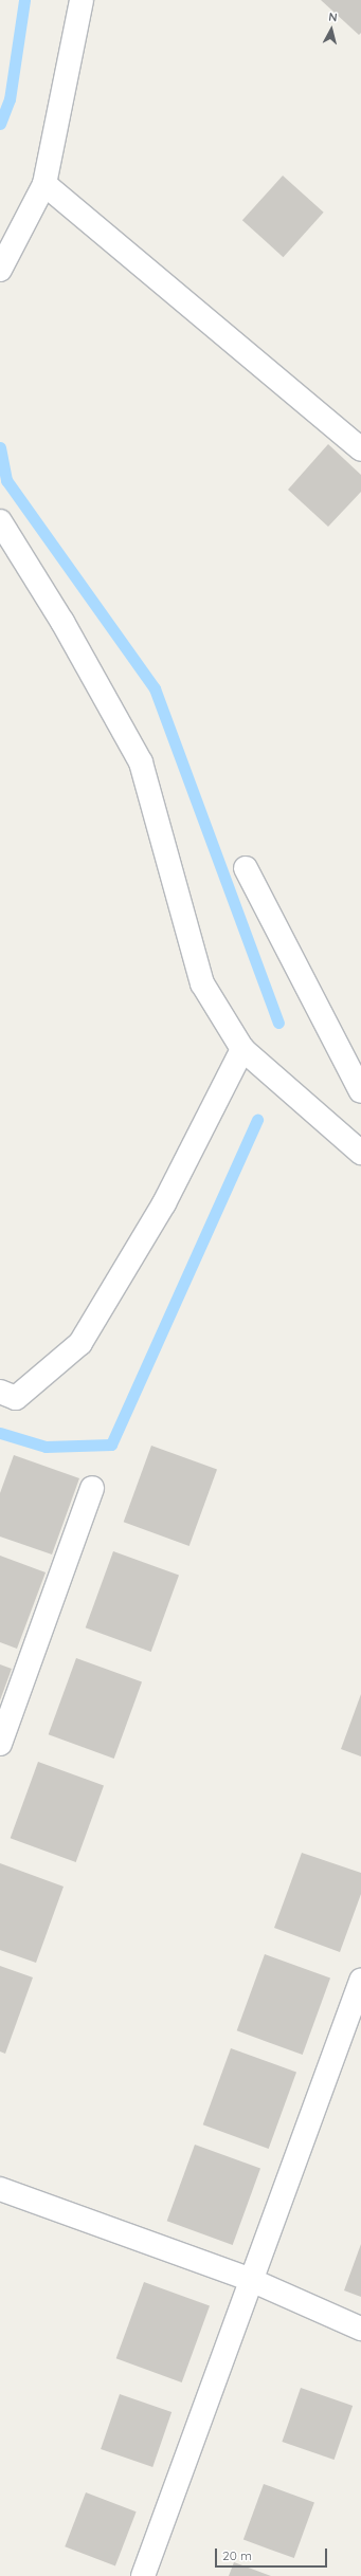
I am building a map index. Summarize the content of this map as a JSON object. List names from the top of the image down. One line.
{"scale_bar":"20 m","north":"top"}
